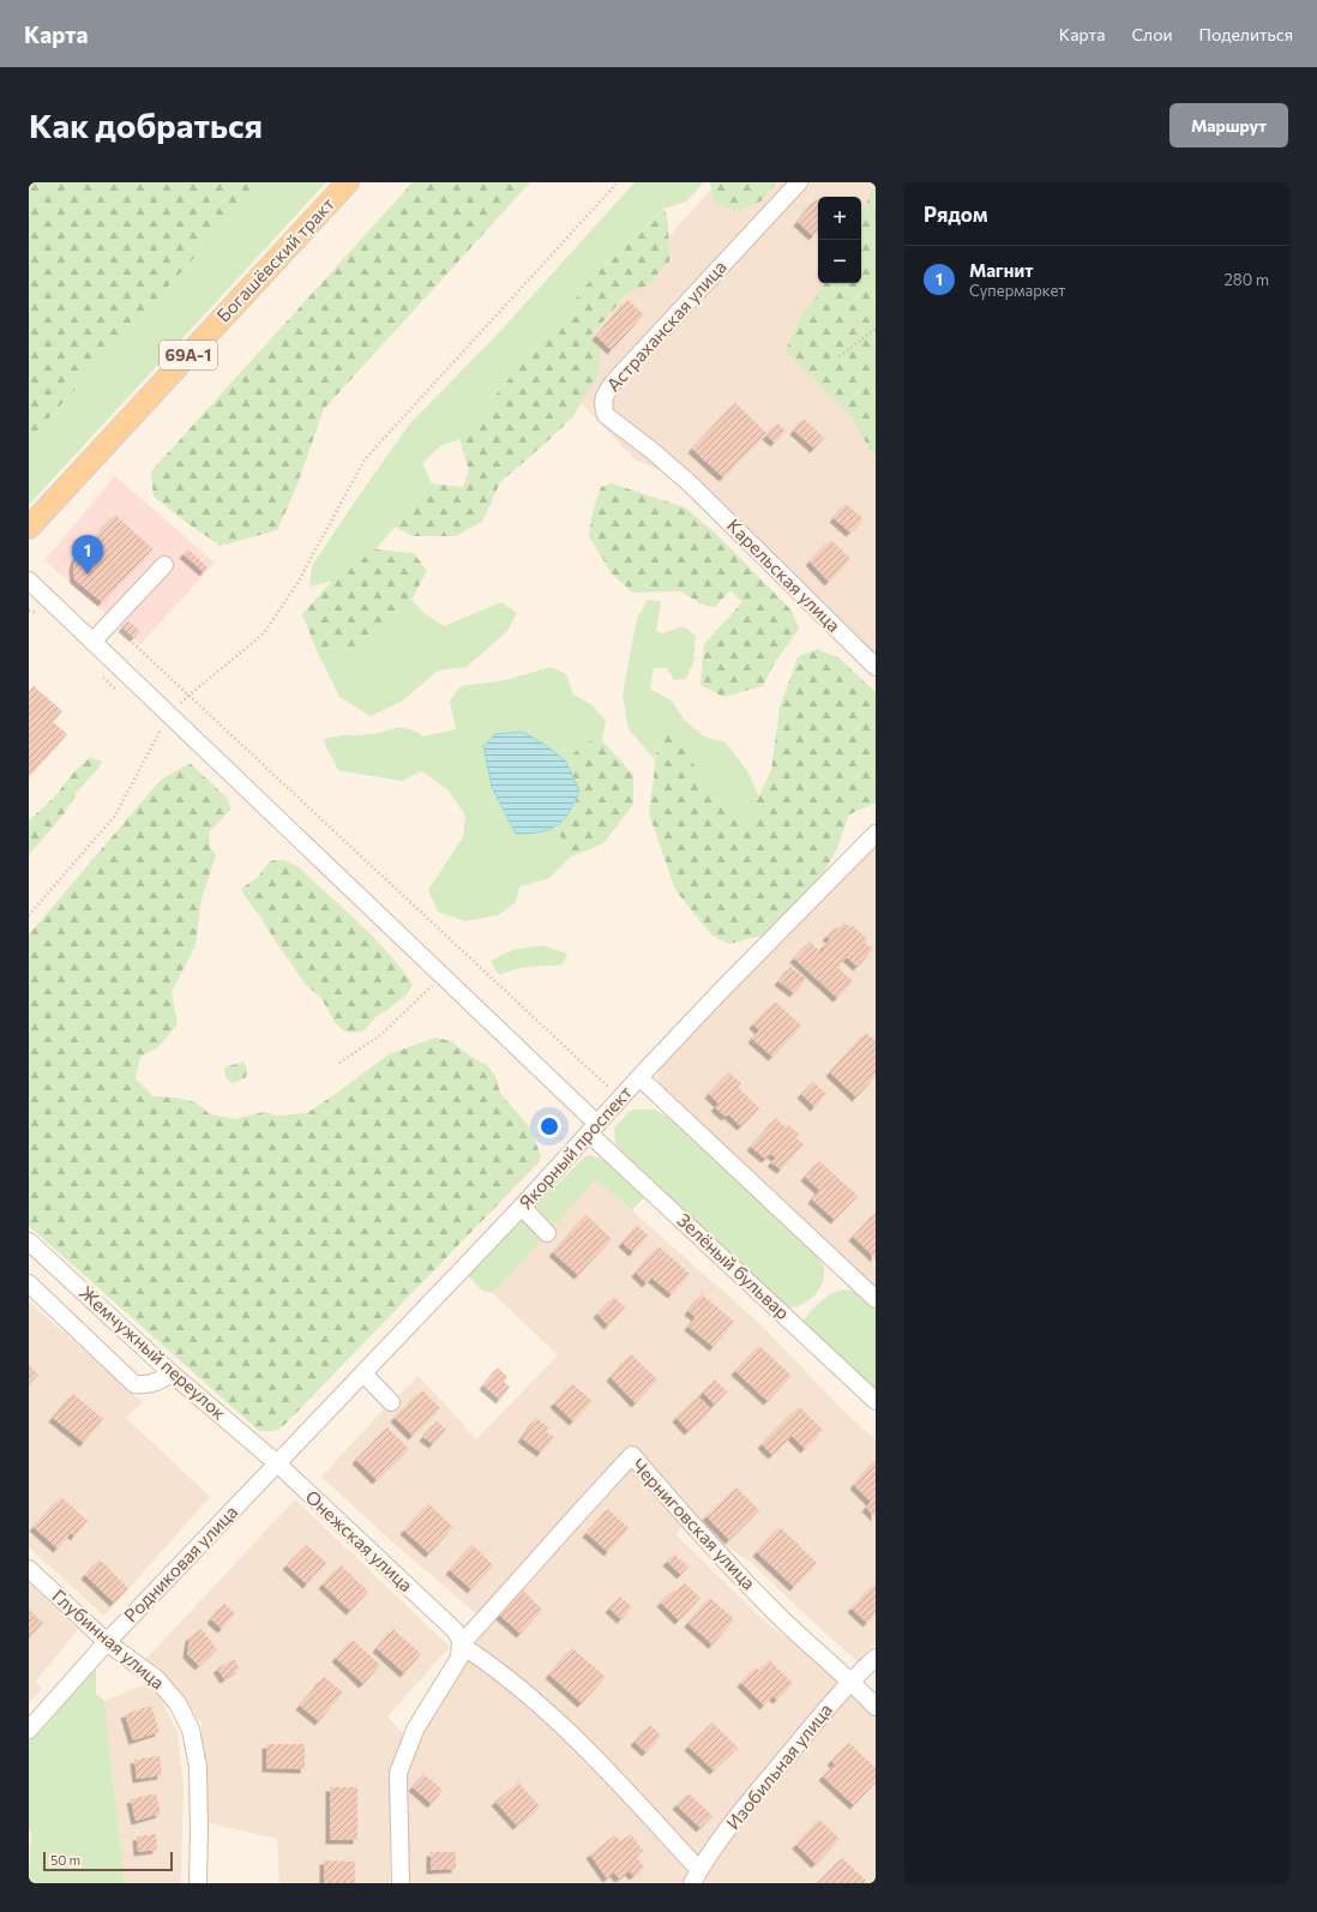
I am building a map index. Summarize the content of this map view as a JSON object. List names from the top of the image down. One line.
{"streets":{"main road":["Богашёвский тракт","69А-1"],"street":["Астраханская улица","Карельская улица","Якорный проспект","Зелёный бульвар","Жемчужный переулок","Черниговская улица","Онежская улица","Родниковая улица","Глубинная улица","Изобильная улица"]},"crossings":[["Астраханская улица","Карельская улица"],["Якорный проспект","Зелёный бульвар"],["Якорный проспект","Жемчужный переулок"],["Якорный проспект","Онежская улица"],["Якорный проспект","Родниковая улица"],["Жемчужный переулок","Онежская улица"],["Жемчужный переулок","Родниковая улица"],["Черниговская улица","Онежская улица"],["Черниговская улица","Изобильная улица"],["Онежская улица","Родниковая улица"],["Родниковая улица","Глубинная улица"]],"scale_bar":"50 m","page":{"header":"Карта","nav":["Карта","Слои","Поделиться"],"buttons":"Маршрут","title":"Как добраться","heading":"Рядом","map_buttons":["+","−"],"list":[{"mark":"1","name":"Магнит","note":"Супермаркет","value":"280 m"}],"pins":"1","scale":"50 m"}}
